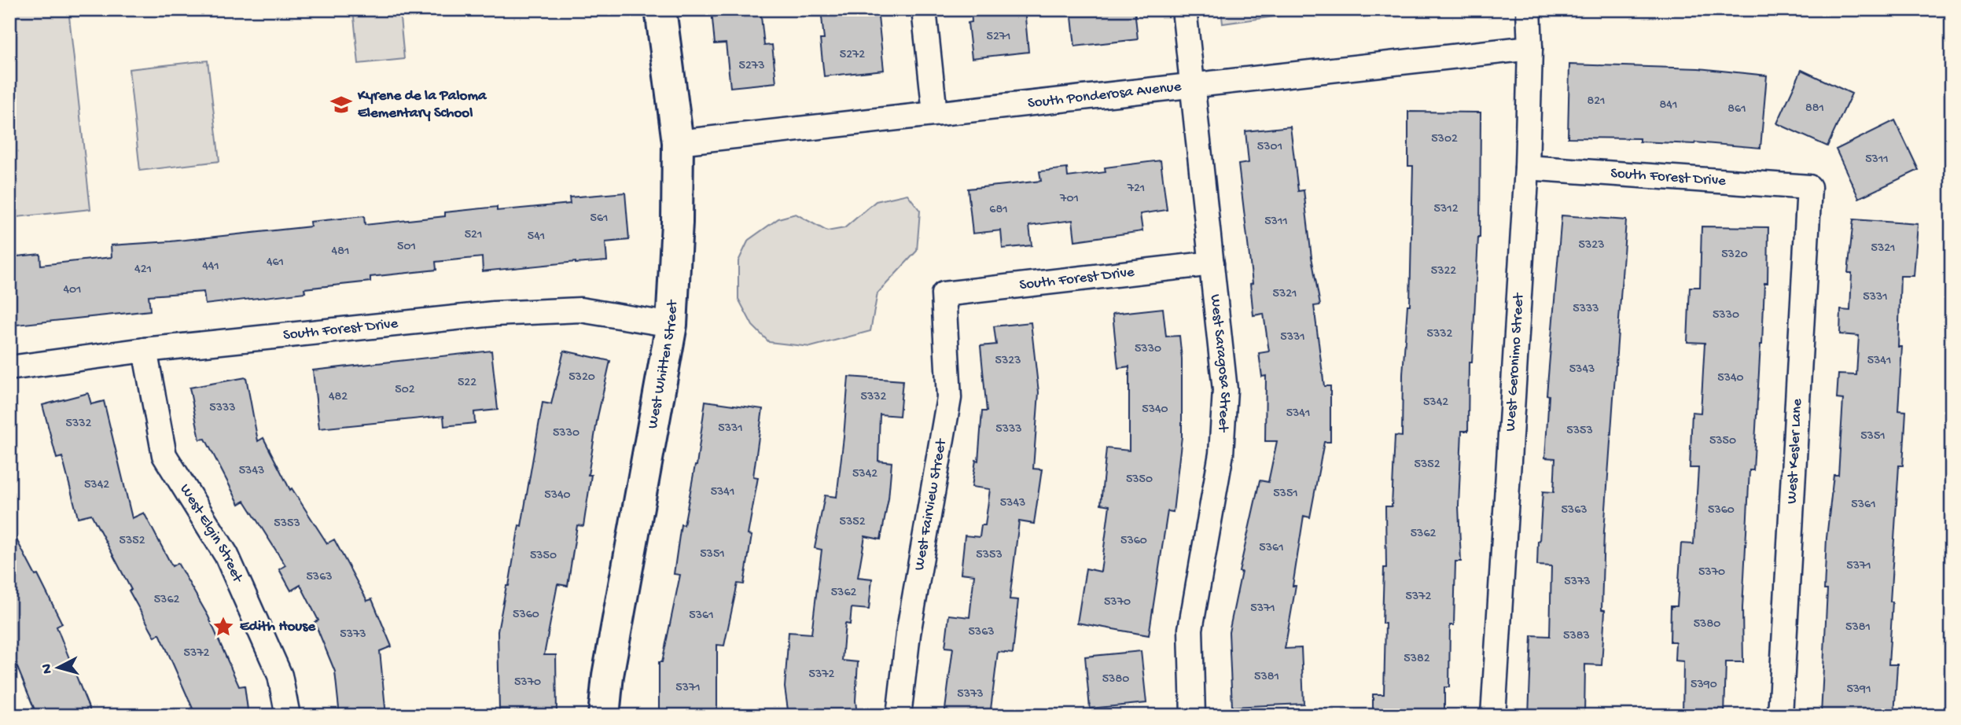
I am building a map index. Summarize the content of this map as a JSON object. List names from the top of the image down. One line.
{"streets":{"street":["South Ponderosa Avenue","South Forest Drive","West Geronimo Street","West Saragosa Street","West Whitten Street","West Kesler Lane","West Fairview Street","West Elgin Street"]},"crossings":[["South Ponderosa Avenue","West Geronimo Street"],["South Ponderosa Avenue","West Saragosa Street"],["South Ponderosa Avenue","West Whitten Street"],["South Forest Drive","West Geronimo Street"],["South Forest Drive","West Saragosa Street"],["South Forest Drive","West Whitten Street"],["South Forest Drive","West Kesler Lane"],["South Forest Drive","West Fairview Street"],["South Forest Drive","West Elgin Street"]],"places":{"school or university":["Kyrene de la Paloma Elementary School"],"place":["Edith House"]},"house_numbers":["5271","5272","5273","821","841","881","861","5302","5301","5311","721","701","5312","681","561","5311","521","541","5323","501","5321","481","5320","461","441","421","5322","401","5321","5331","5333","5330","5332","5331","5330","5323","5341","5343","5320","5340","522","502","482","5332","5342","5333","5340","5341","5332","5331","5333","5353","5330","5351","5350","5352","5343","5342","5350","5342","5341","5351","5340","5343","5361","5363","5360","5352","5353","5362","5352","5360","5361","5351","5353","5350","5371","5370","5363","5373","5362","5372","5362","5370","5371","5360","5361","5380","5381","5363","5373","5383","5372","5382","5372","5381","5380","5370","5390","5371","5391","5373"],"north":"left"}
